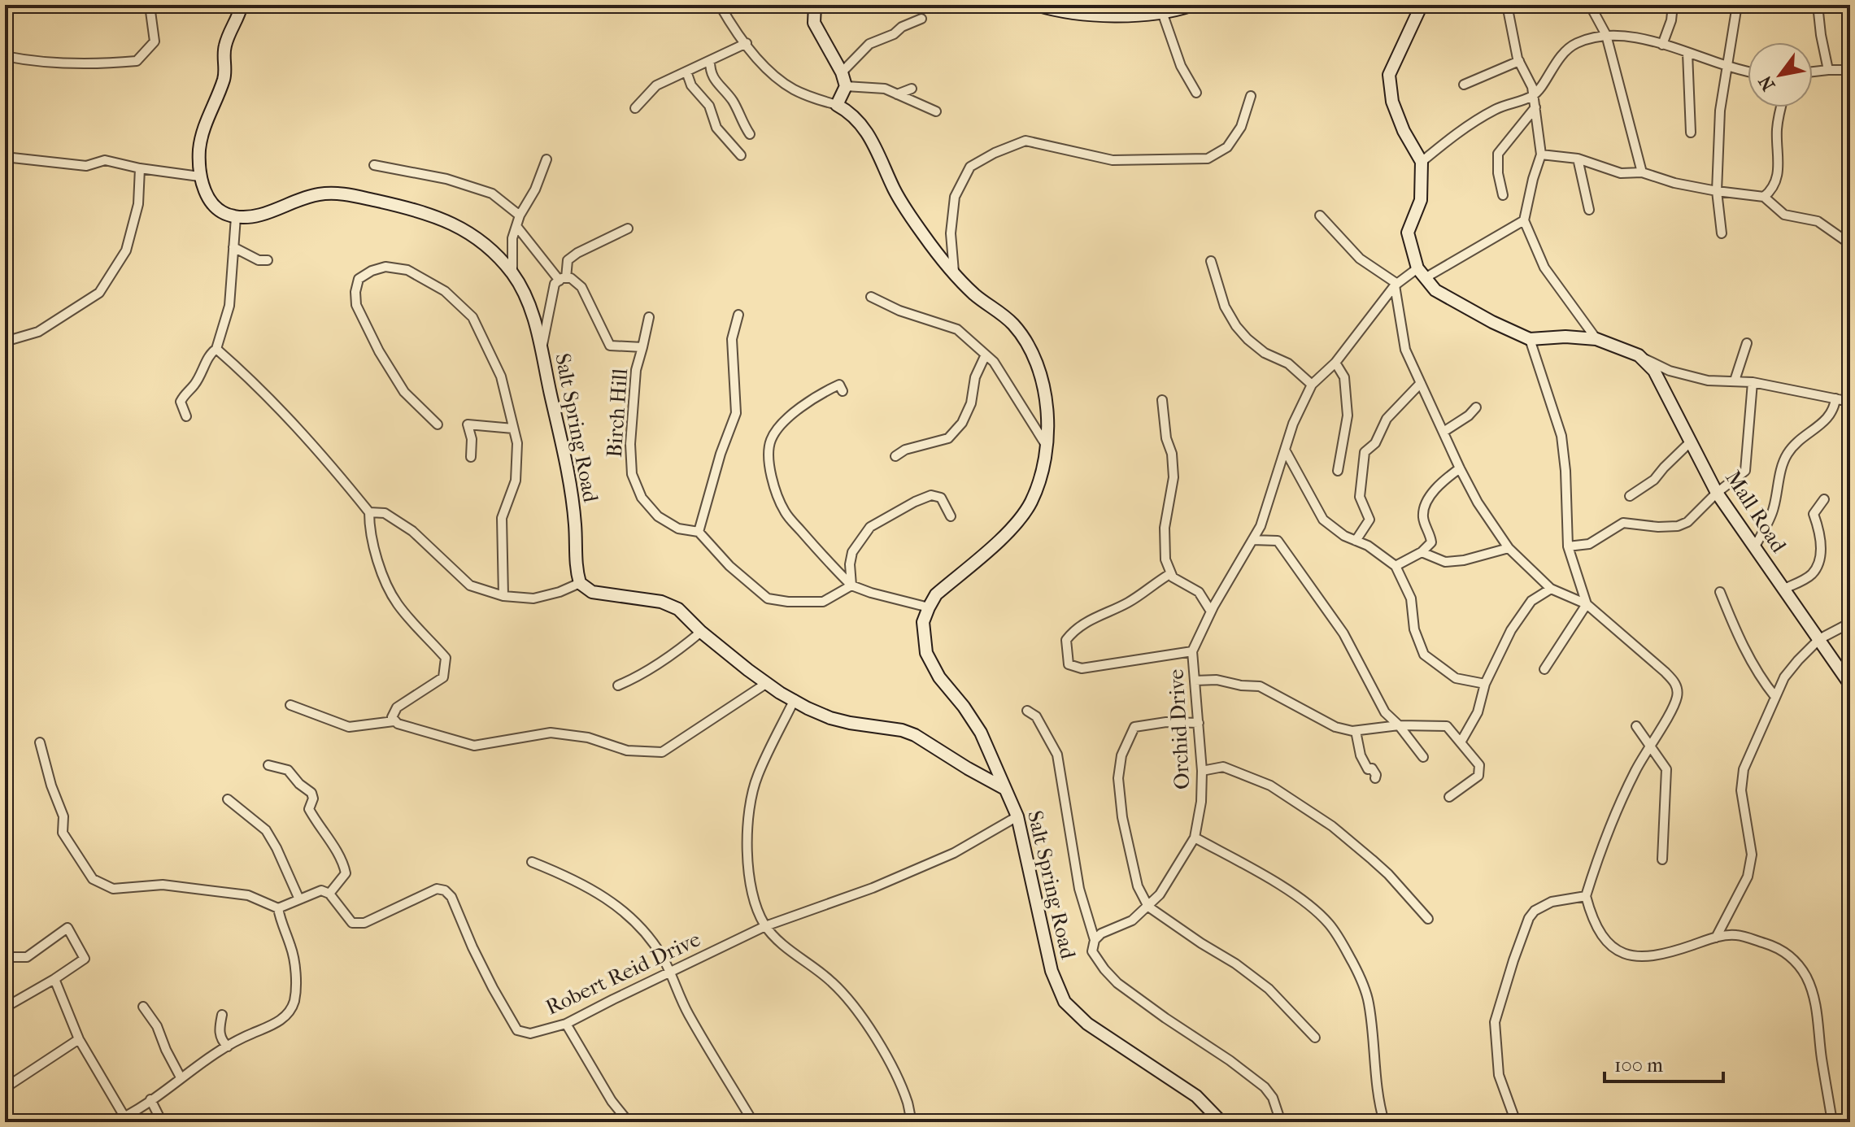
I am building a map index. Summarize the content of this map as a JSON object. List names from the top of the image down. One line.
{"streets":{"street":["Birch Hill","Salt Spring Road","Mall Road","Orchid Drive","Robert Reid Drive"]},"crossings":[["Salt Spring Road","Robert Reid Drive"]],"scale_bar":"100 m","north":"bottom left"}
